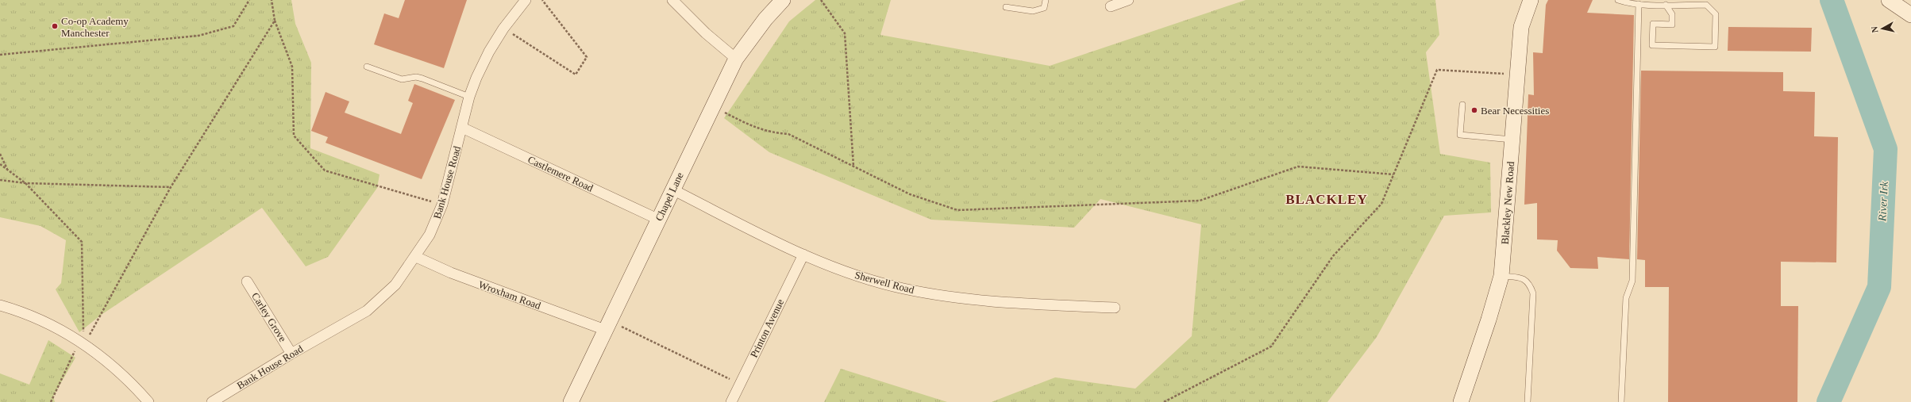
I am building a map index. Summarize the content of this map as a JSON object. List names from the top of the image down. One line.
{"streets":{"street":["Castlemere Road","Bank House Road","Chapel Lane","Blackley New Road","Sherwell Road","Wroxham Road","Carley Grove","Printon Avenue"]},"crossings":[["Castlemere Road","Bank House Road"],["Castlemere Road","Chapel Lane"],["Bank House Road","Wroxham Road"],["Bank House Road","Carley Grove"],["Chapel Lane","Sherwell Road"],["Chapel Lane","Wroxham Road"],["Sherwell Road","Printon Avenue"]],"districts":["BLACKLEY"],"water":["River Irk"],"places":["Co-op Academy Manchester","Bear Necessities"],"north":"left"}
